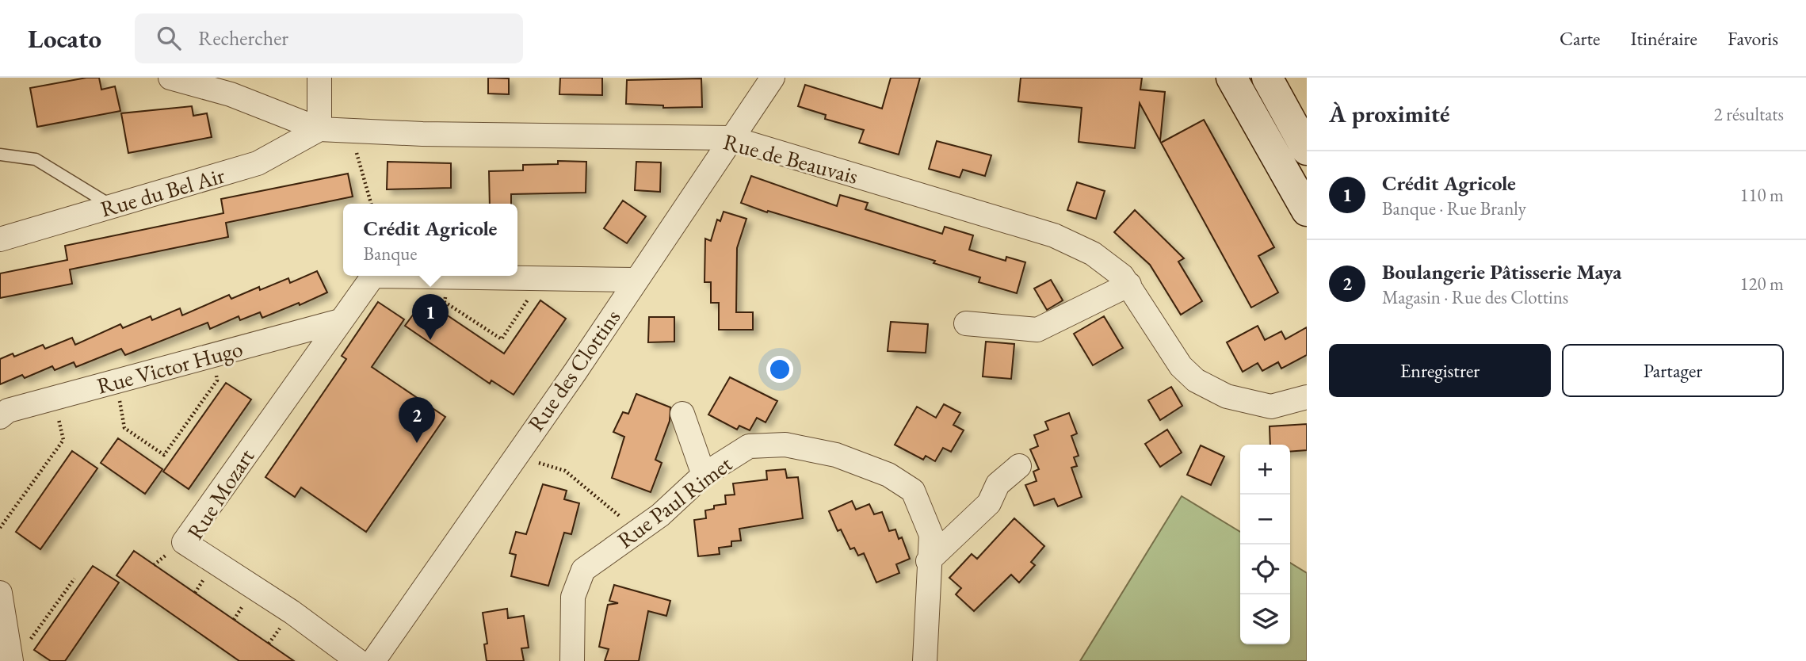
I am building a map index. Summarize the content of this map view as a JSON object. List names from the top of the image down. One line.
{"streets":{"street":["Rue de Beauvais","Rue du Bel Air","Rue Victor Hugo","Rue des Clottins","Rue Mozart","Rue Paul Rimet"]},"crossings":[["Rue de Beauvais","Rue du Bel Air"],["Rue de Beauvais","Rue des Clottins"],["Rue Victor Hugo","Rue Mozart"]],"page":{"header":"Locato","search":"Rechercher","nav":["Carte","Itinéraire","Favoris"],"heading":["À proximité","2 résultats"],"list":[{"mark":"1","name":"Crédit Agricole","note":"Banque · Rue Branly","value":"110 m"},{"mark":"2","name":"Boulangerie Pâtisserie Maya","note":"Magasin · Rue des Clottins","value":"120 m"}],"popup":["Crédit Agricole","Banque"],"pins":["1","2"],"buttons":["Enregistrer","Partager"],"map_buttons":["+","−"]}}
